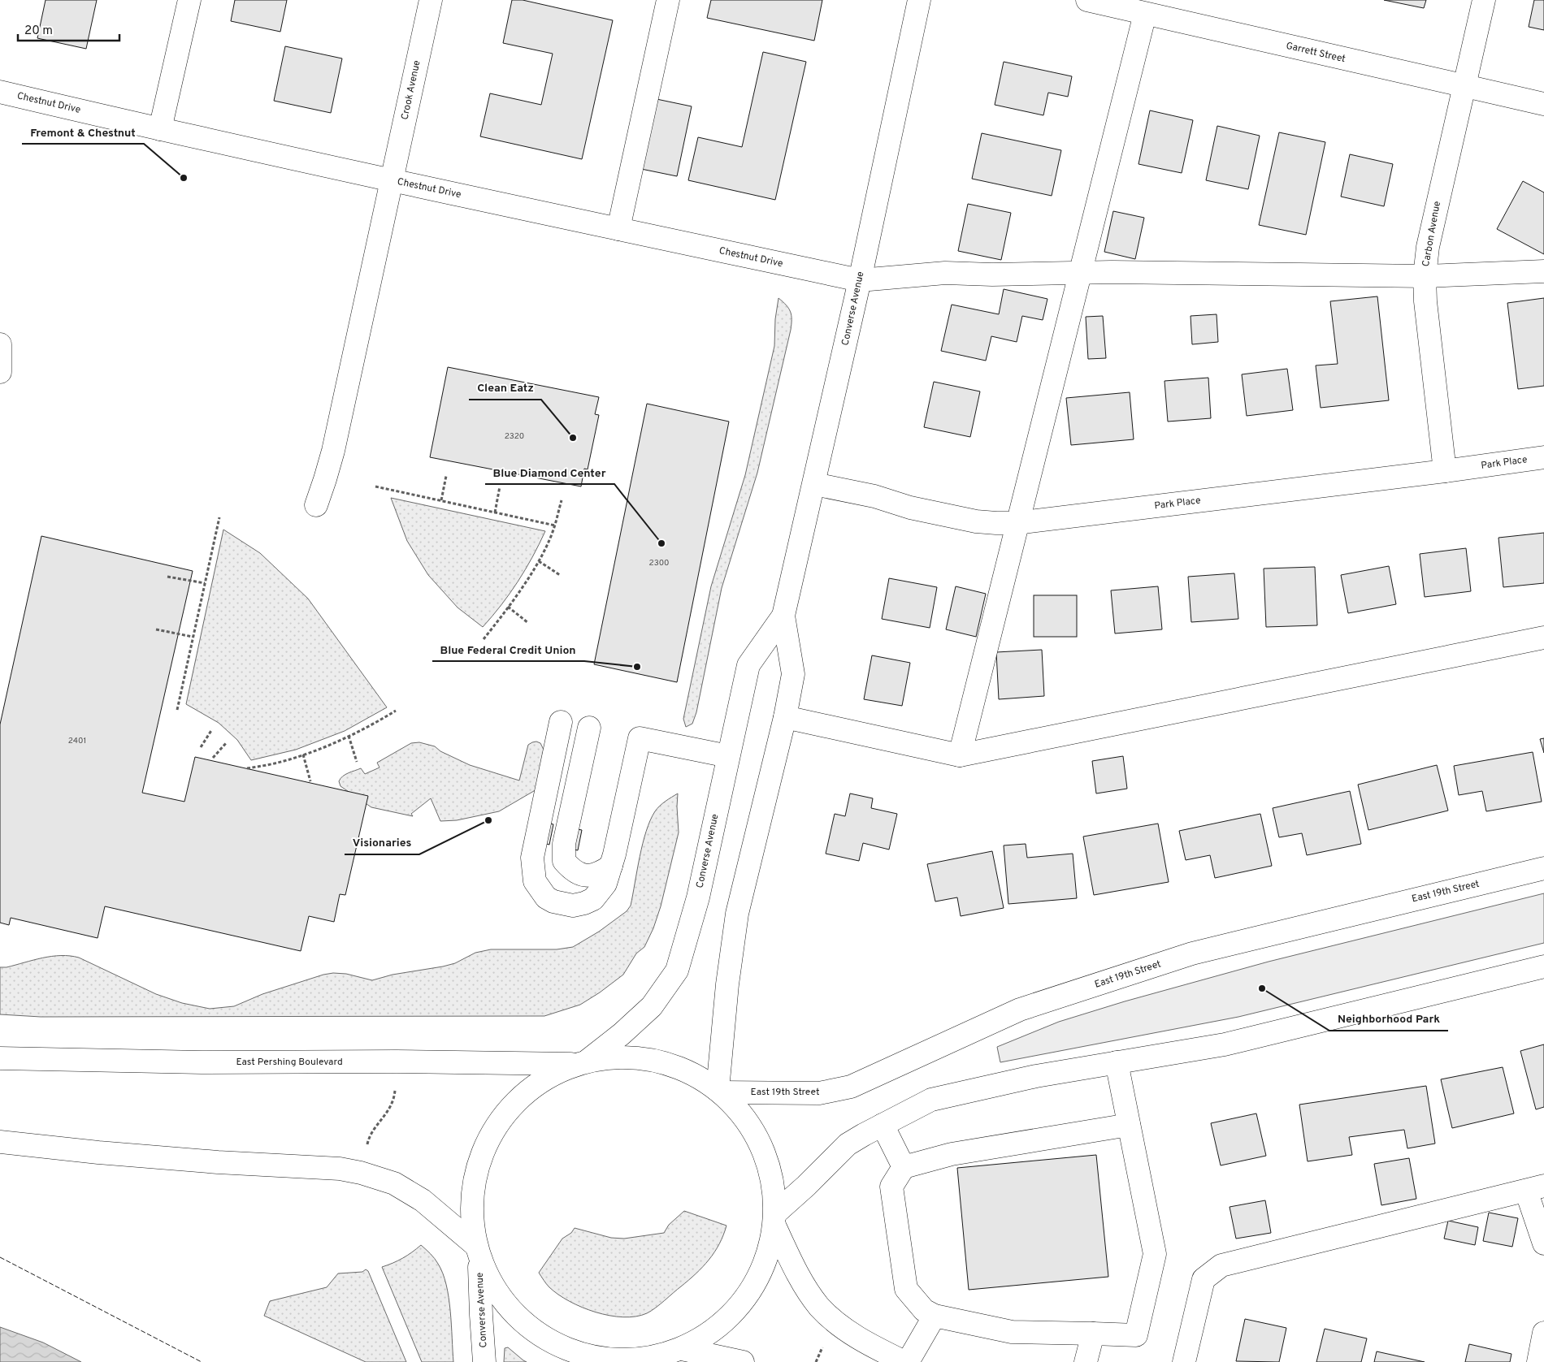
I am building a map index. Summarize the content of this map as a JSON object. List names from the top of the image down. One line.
{"streets":{"main road":["Garrett Street","Crook Avenue","Chestnut Drive","Carbon Avenue","Converse Avenue","Park Place","East 19th Street","East Pershing Boulevard"]},"crossings":[["Garrett Street","Carbon Avenue"],["Crook Avenue","Chestnut Drive"],["Chestnut Drive","Carbon Avenue"],["Chestnut Drive","Converse Avenue"],["Carbon Avenue","Park Place"],["Converse Avenue","Park Place"],["Converse Avenue","East 19th Street"],["Converse Avenue","East Pershing Boulevard"],["East 19th Street","East Pershing Boulevard"]],"places":["Fremont & Chestnut","Clean Eatz","Blue Diamond Center","Blue Federal Credit Union","Visionaries","Neighborhood Park"],"house_numbers":["2320","2300","2401"],"scale_bar":"20 m"}
